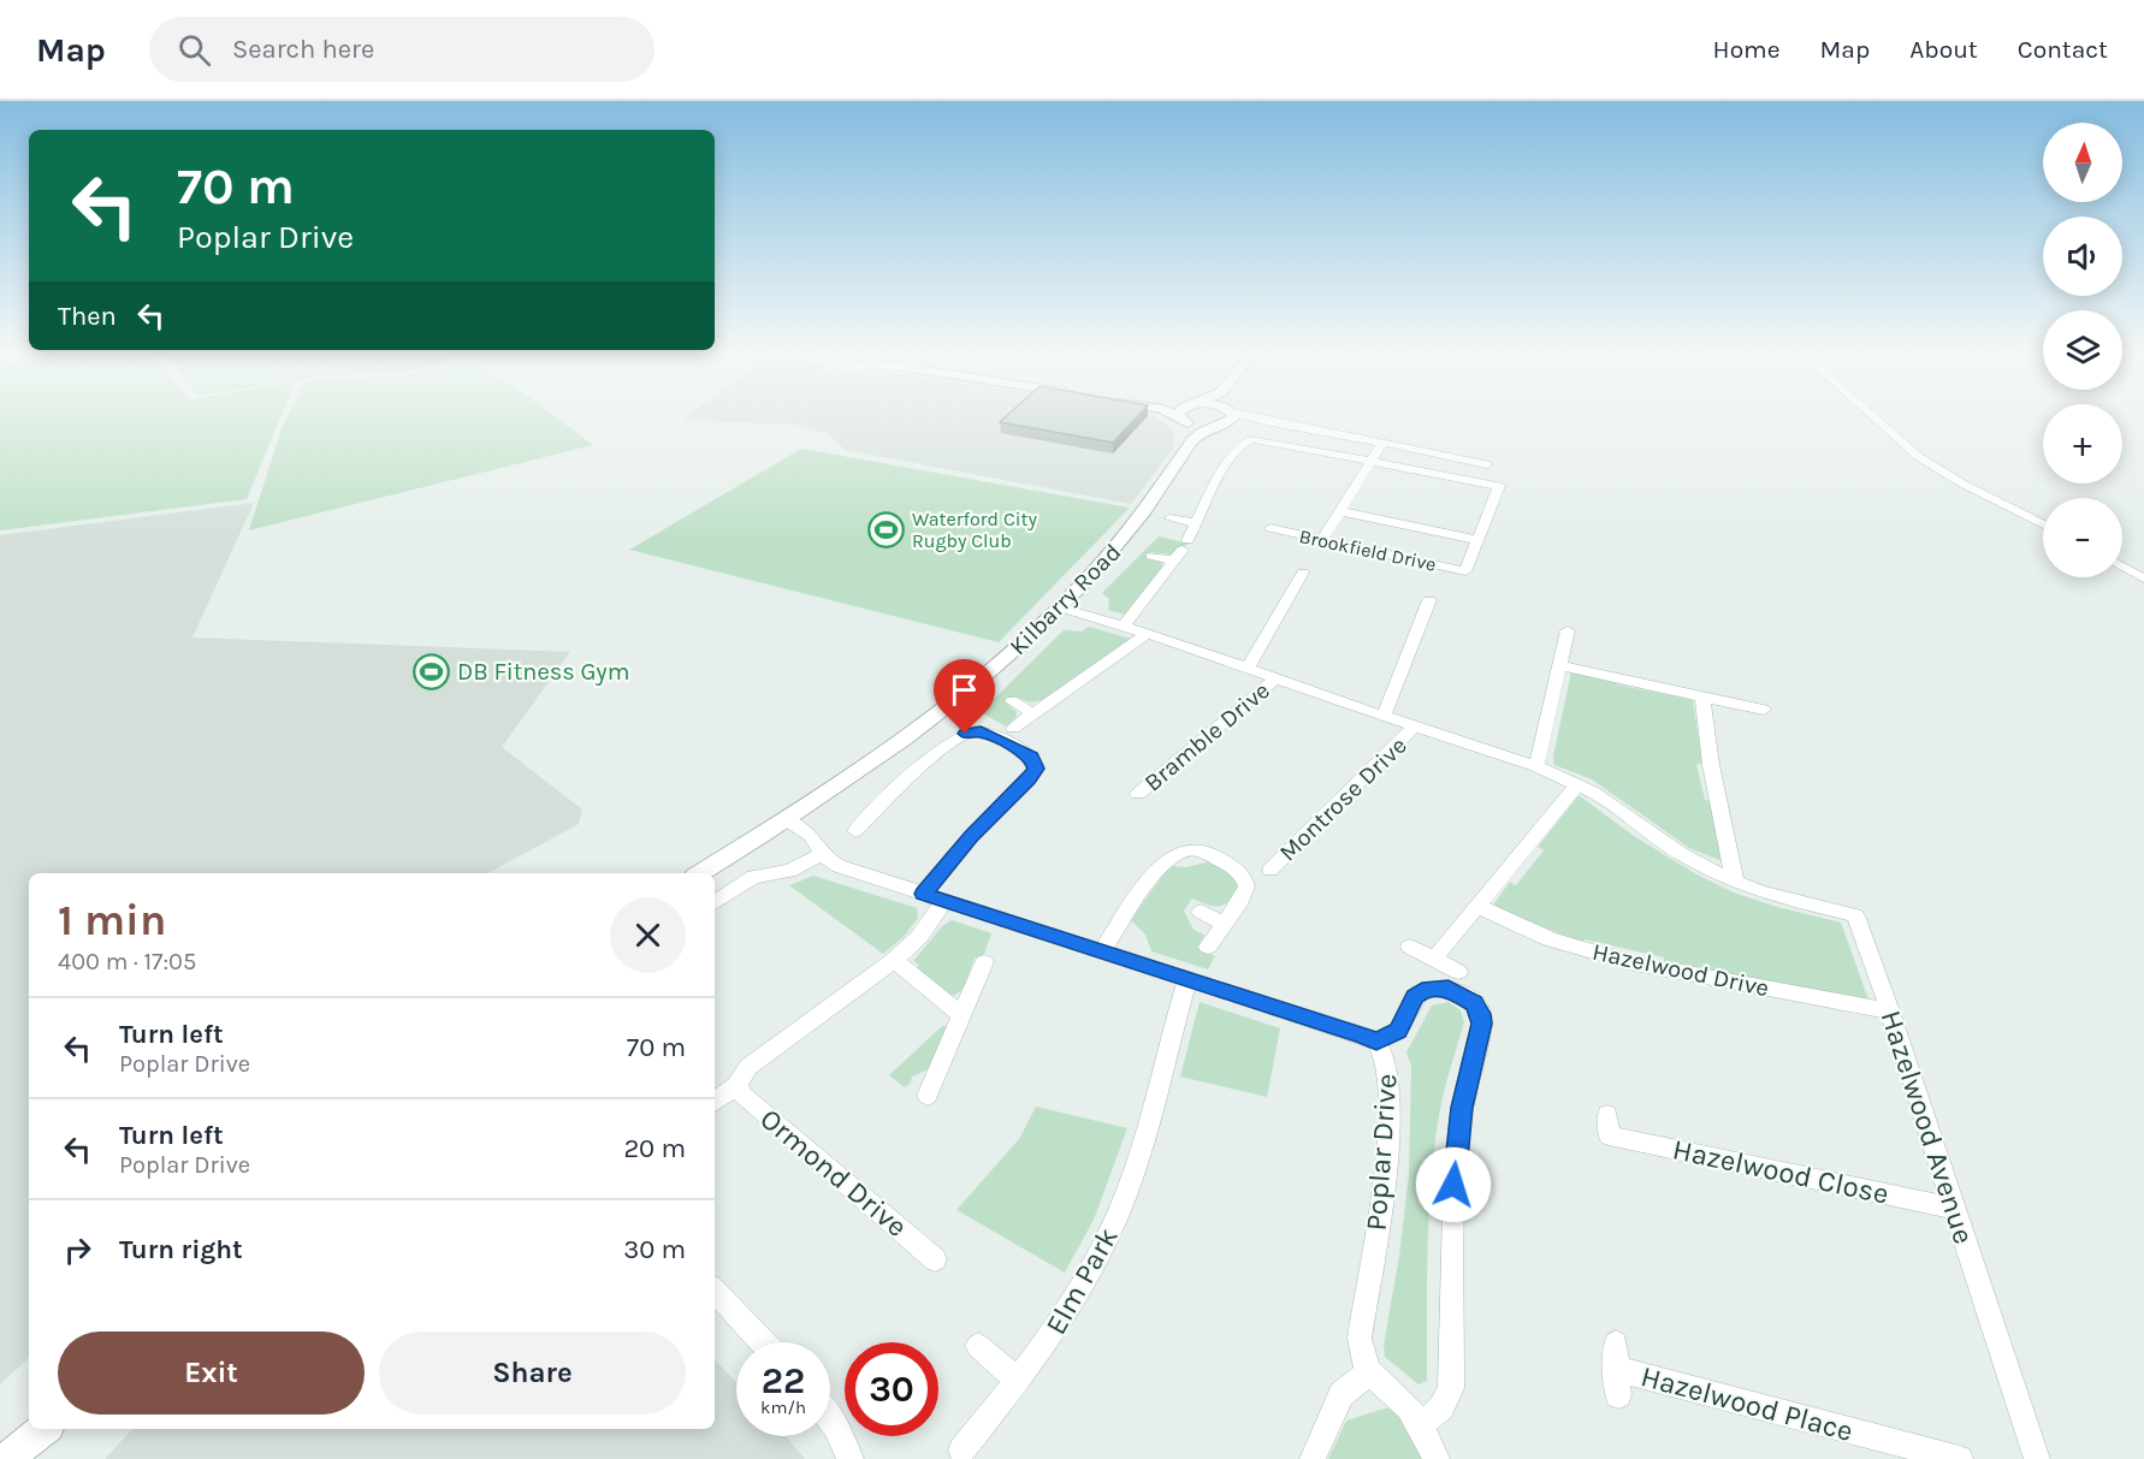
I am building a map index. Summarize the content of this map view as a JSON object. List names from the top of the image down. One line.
{"streets":{"street":["Brookfield Drive","Kilbarry Road","Bramble Drive","Montrose Drive","Hazelwood Drive","Hazelwood Avenue","Poplar Drive","Hazelwood Close","Ormond Drive","Elm Park","Hazelwood Place"]},"crossings":[["Hazelwood Drive","Hazelwood Avenue"],["Hazelwood Avenue","Hazelwood Close"]],"places":{"sports":["Waterford City Rugby Club","DB Fitness Gym"]},"north":"top","page":{"header":"Map","search":"Search here","nav":["Home","Map","About","Contact"],"map_buttons":["+","−"],"turn":["70 m","Poplar Drive"],"then":"Then","heading":["1 min","400 m · 17:05"],"list":[{"name":"Turn left","note":"Poplar Drive","value":"70 m"},{"name":"Turn left","note":"Poplar Drive","value":"20 m"},{"name":"Turn right","value":"30 m"}],"buttons":["Exit","Share"],"speed":"22 km/h","limit":"30"}}
